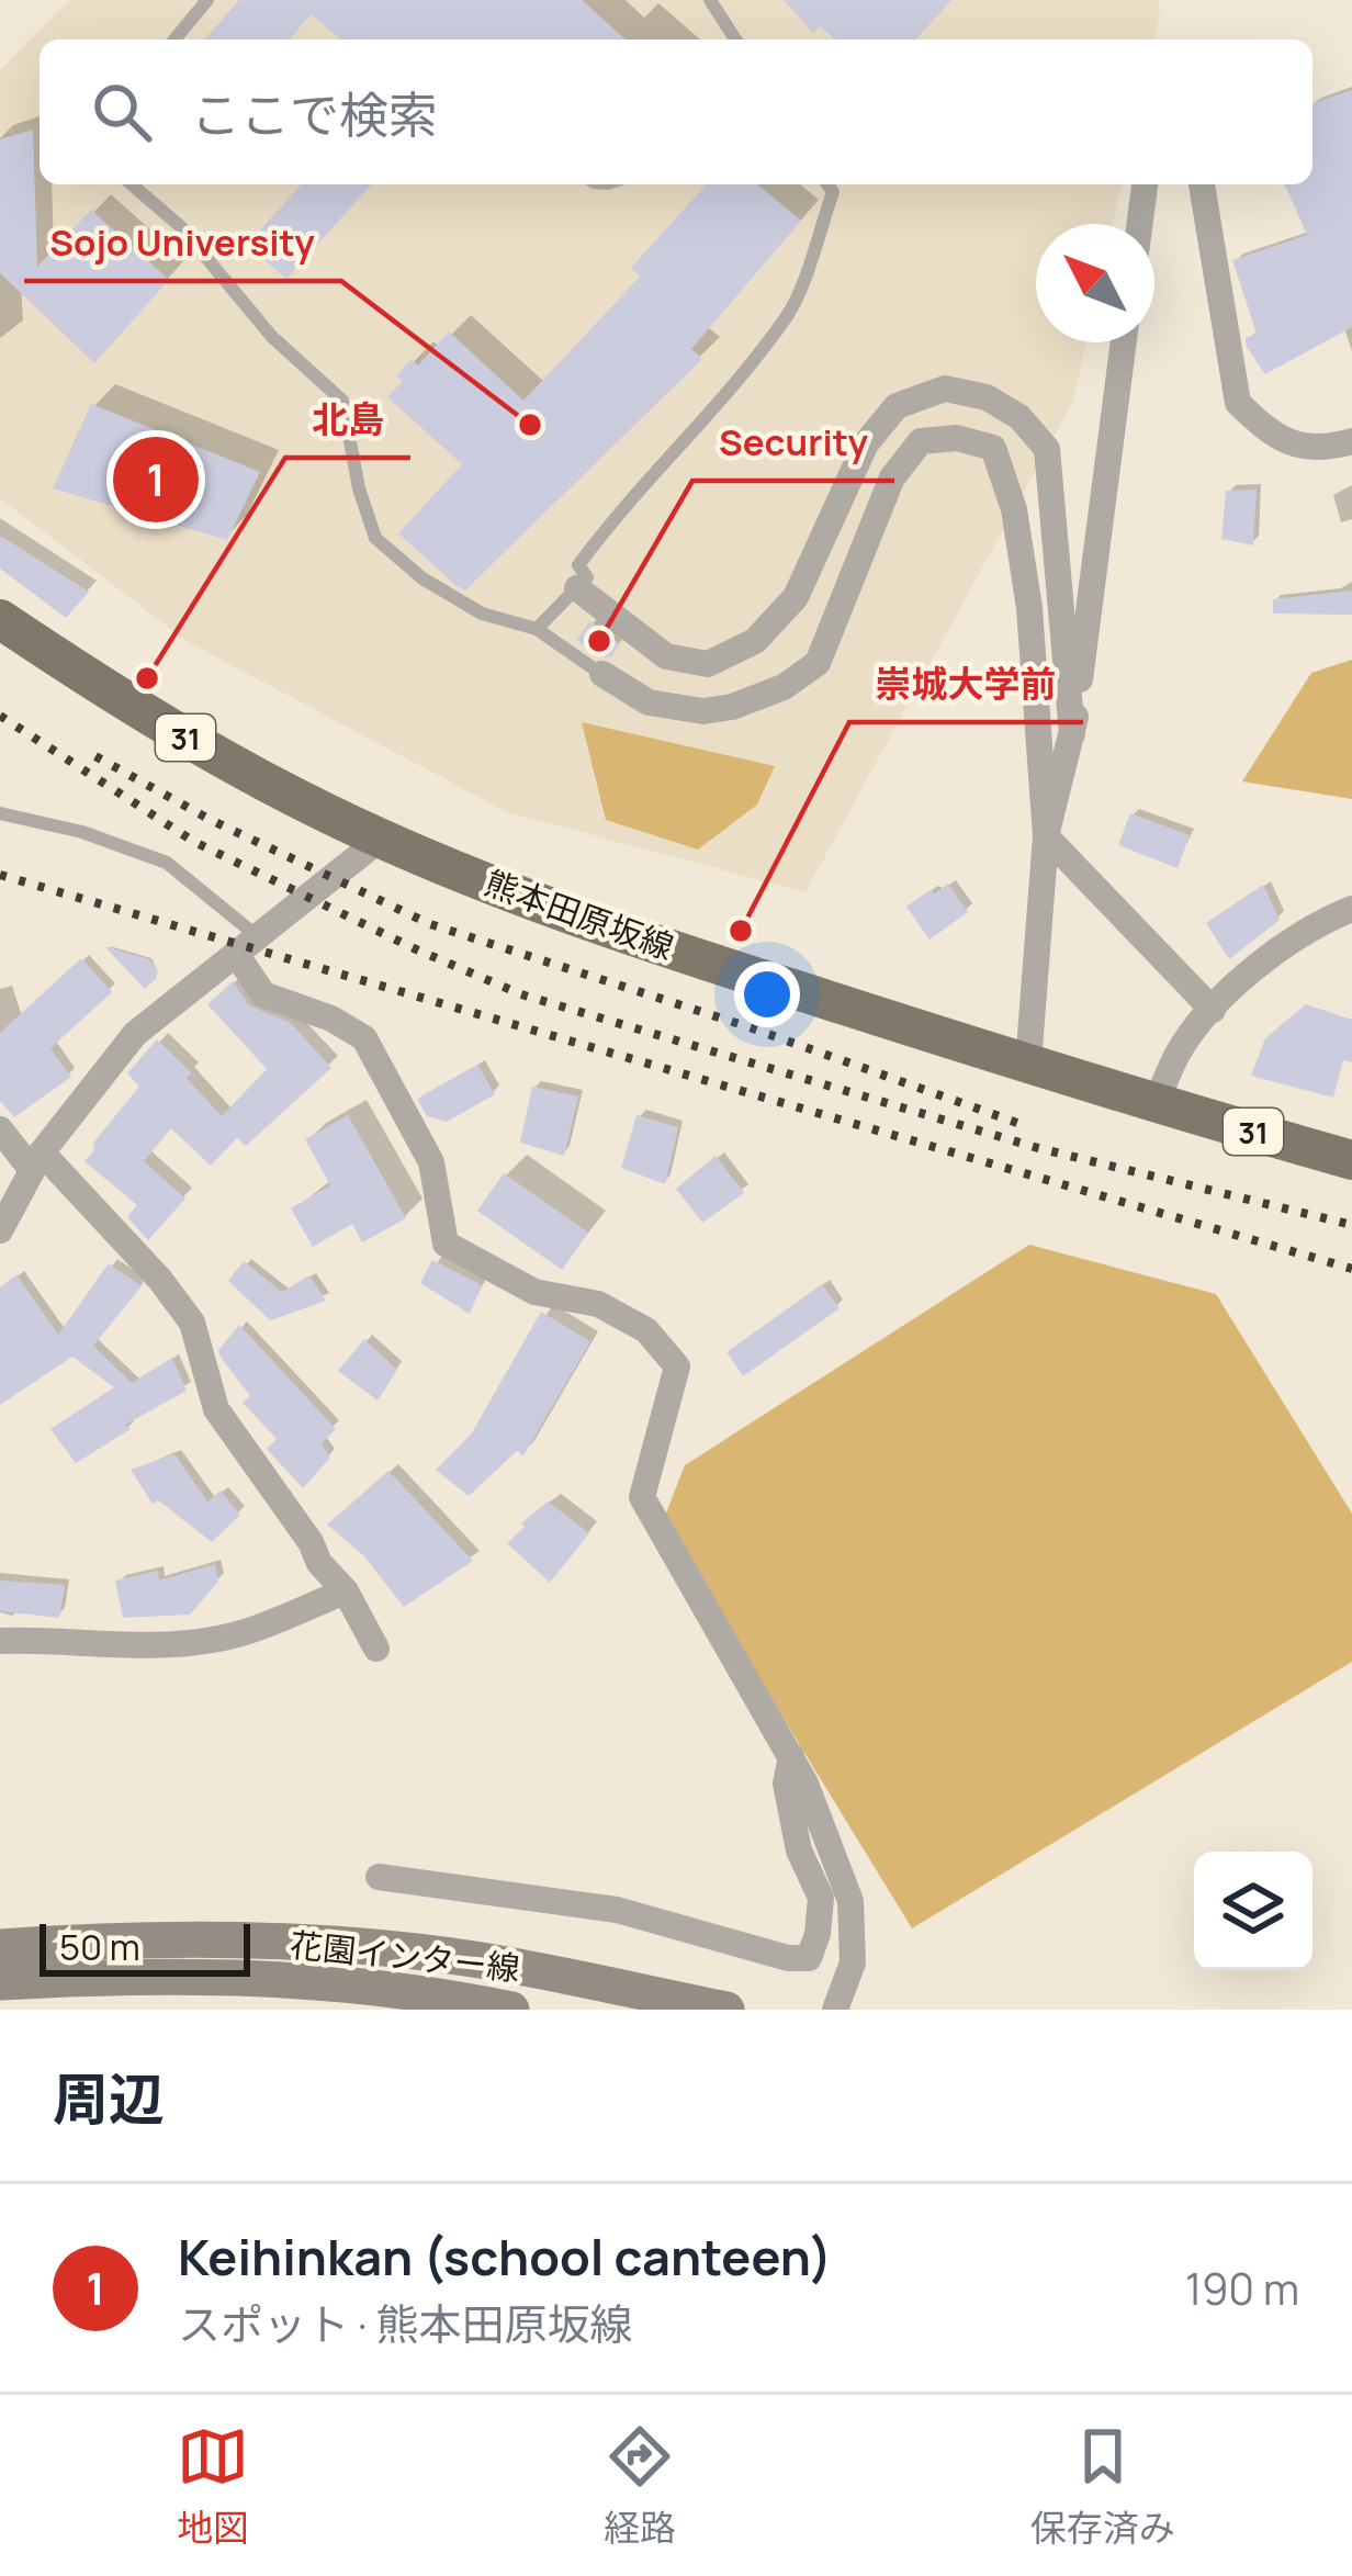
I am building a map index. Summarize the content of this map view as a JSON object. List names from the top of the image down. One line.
{"streets":{"main road":["31","熊本田原坂線","花園インター線"]},"places":["Sojo University","Security","北島","崇城大学前"],"scale_bar":"50 m","north":"top left","page":{"search":"ここで検索","pins":"1","scale":"50 m","heading":"周辺","list":[{"mark":"1","name":"Keihinkan (school canteen)","note":"スポット · 熊本田原坂線","value":"190 m"}],"nav":["地図","経路","保存済み"]}}
